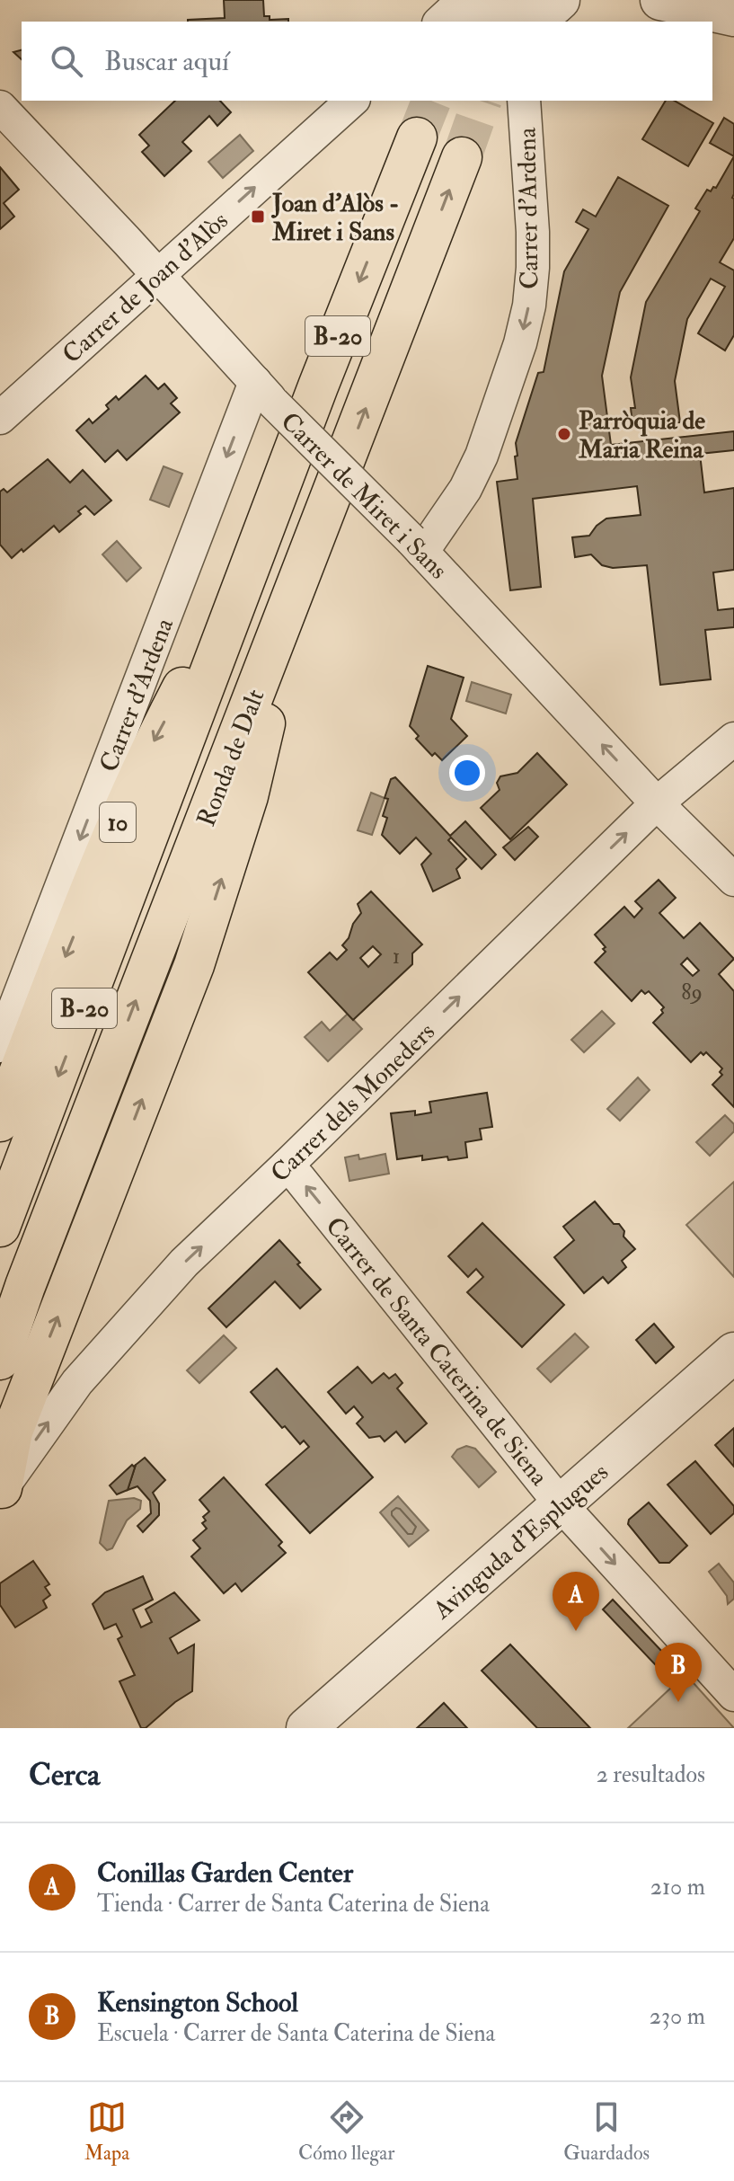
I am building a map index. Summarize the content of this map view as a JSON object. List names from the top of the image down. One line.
{"streets":{"highway":["B-20","Ronda de Dalt","10"],"street":["Carrer d'Ardena","Carrer de Joan d'Alòs","Carrer de Miret i Sans","Carrer dels Moneders","Carrer de Santa Caterina de Siena","Avinguda d'Esplugues"]},"crossings":[["Carrer d'Ardena","Carrer de Miret i Sans"],["Carrer de Joan d'Alòs","Carrer de Miret i Sans"],["Carrer de Miret i Sans","Carrer dels Moneders"],["Ronda de Dalt","10"],["Carrer dels Moneders","Carrer de Santa Caterina de Siena"],["Carrer de Santa Caterina de Siena","Avinguda d'Esplugues"]],"one_way":["Carrer d'Ardena","Carrer de Joan d'Alòs","Carrer dels Moneders"],"places":{"transit":["Joan d'Alòs - Miret i Sans"],"other":["Parròquia de Maria Reina"]},"house_numbers":["1","89"],"page":{"search":"Buscar aquí","pins":["A","B"],"heading":["Cerca","2 resultados"],"list":[{"mark":"A","name":"Conillas Garden Center","note":"Tienda · Carrer de Santa Caterina de Siena","value":"210 m"},{"mark":"B","name":"Kensington School","note":"Escuela · Carrer de Santa Caterina de Siena","value":"230 m"}],"nav":["Mapa","Cómo llegar","Guardados"]}}
